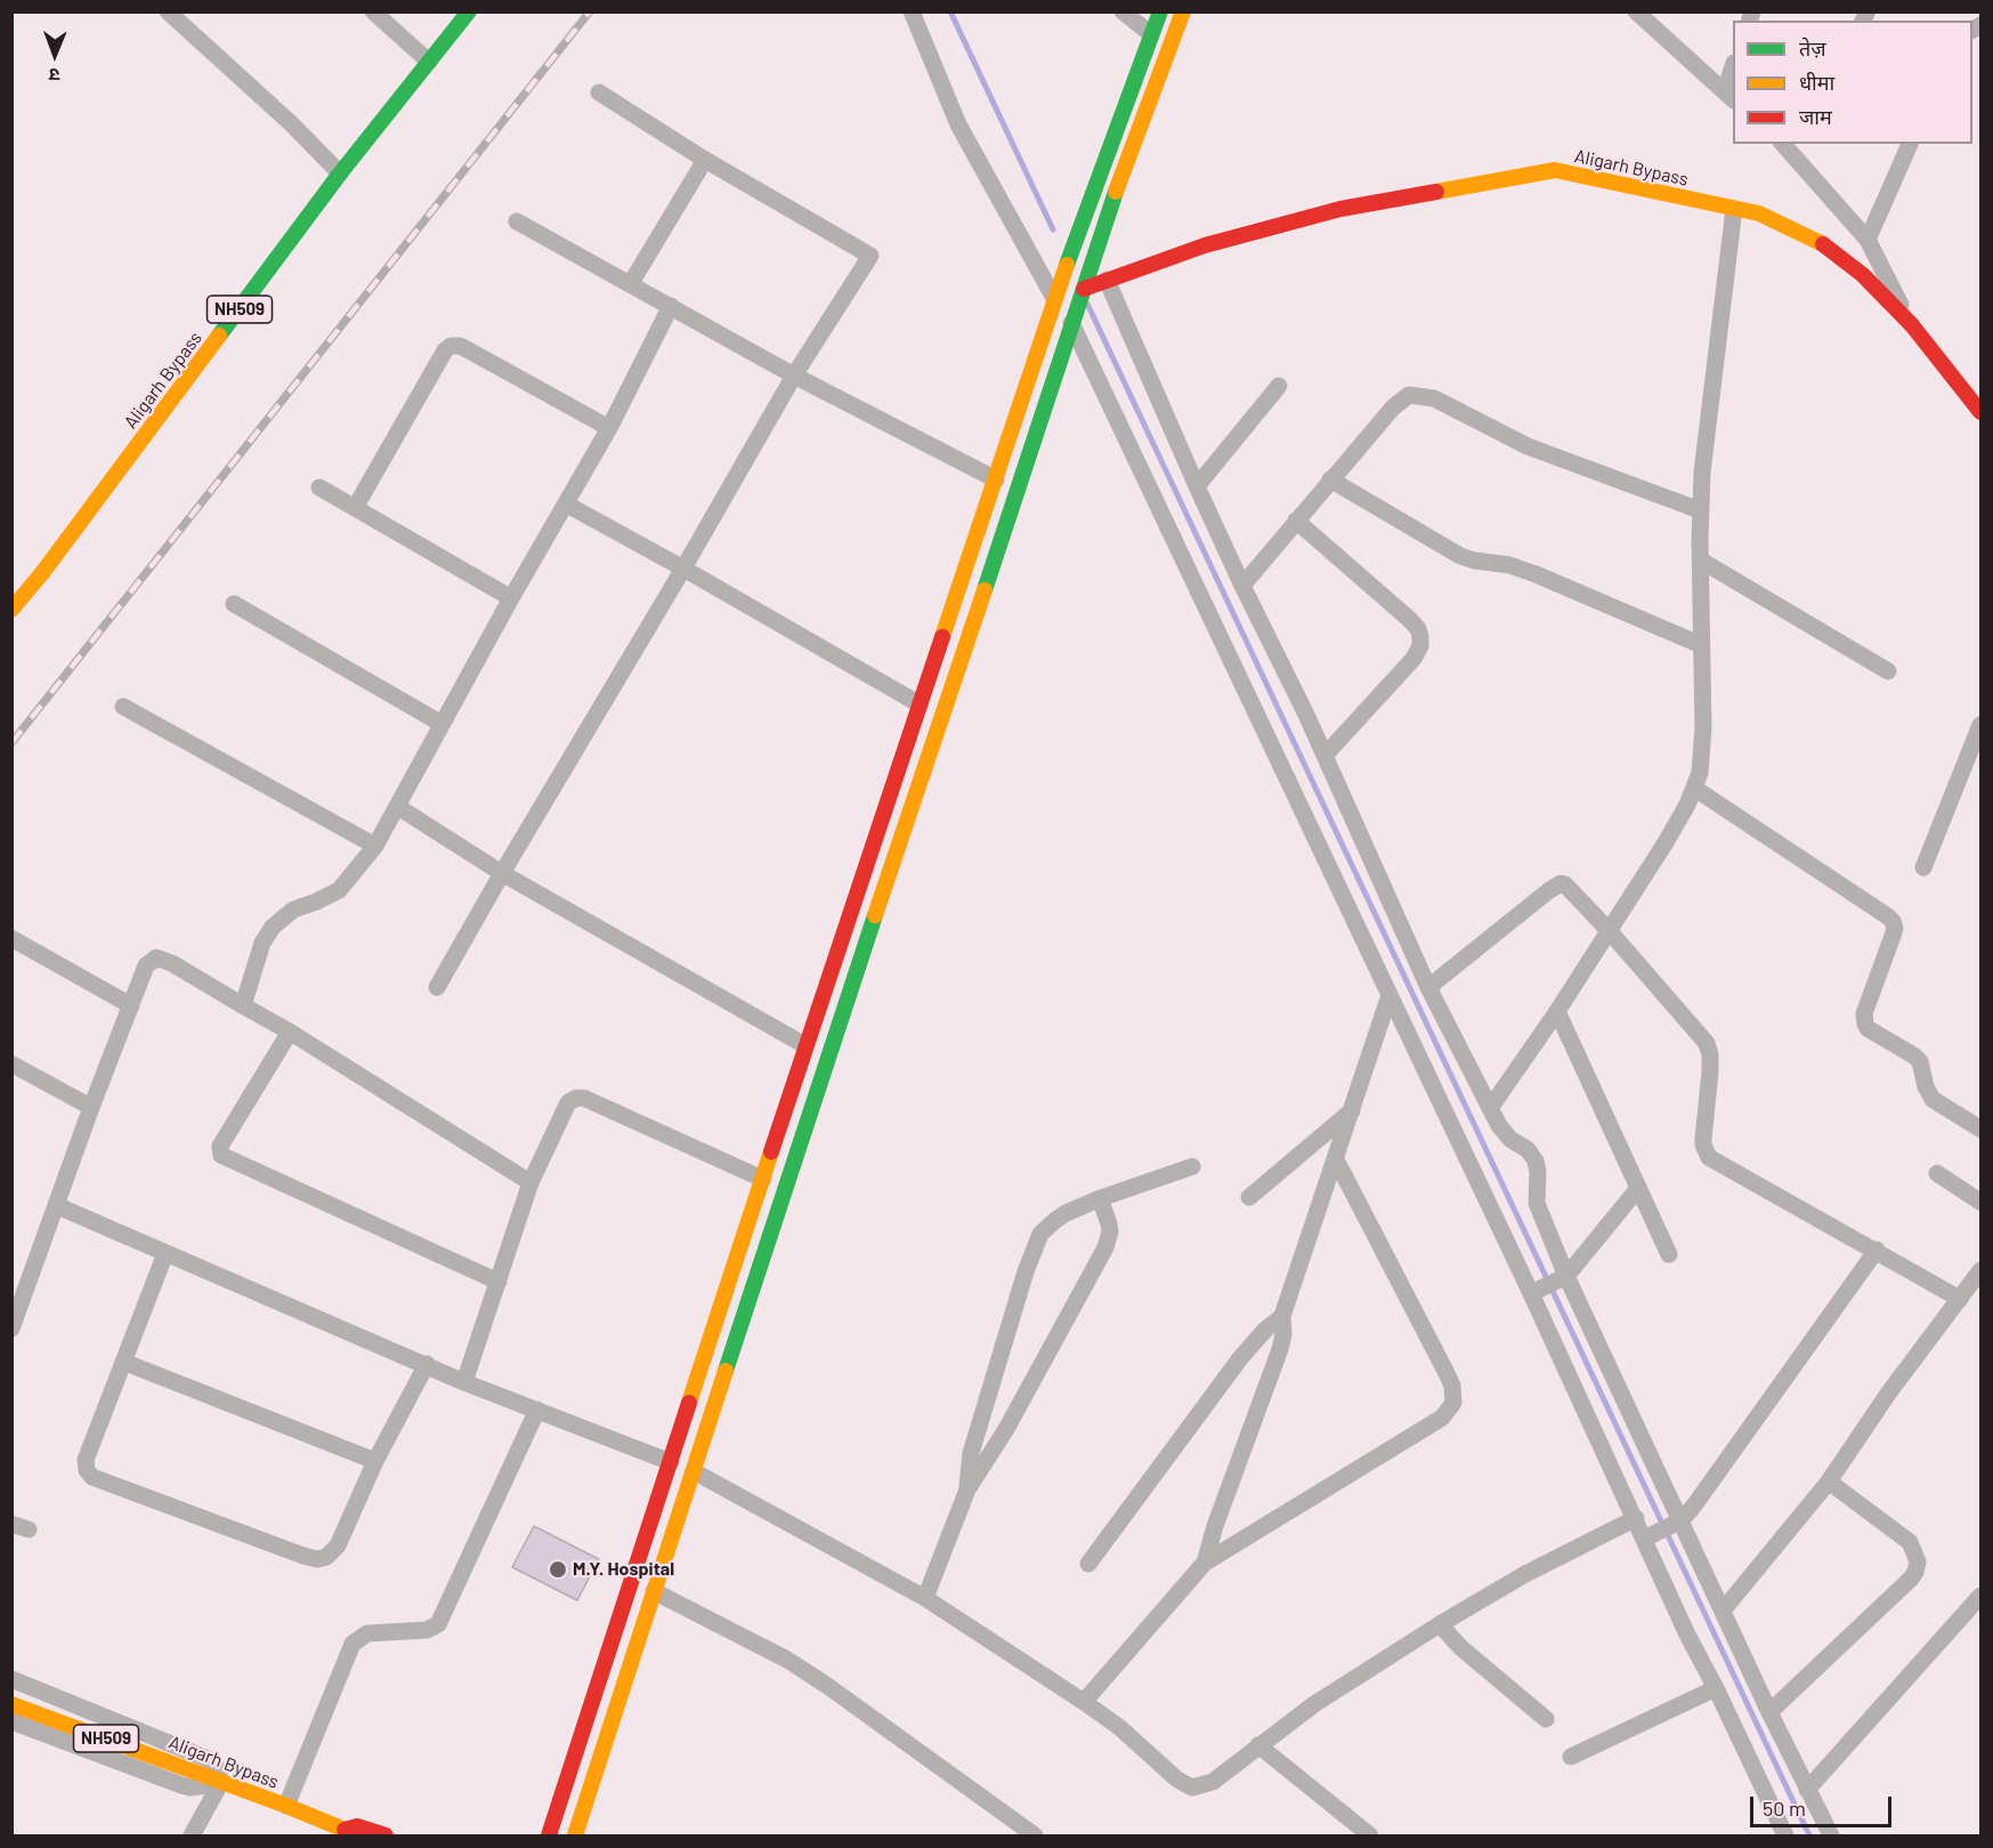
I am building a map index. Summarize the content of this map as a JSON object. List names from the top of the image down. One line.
{"streets":{"main road":["Aligarh Bypass","NH509"]},"places":["M.Y. Hospital"],"legend":["तेज़","धीमा","जाम"],"scale_bar":"50 m","north":"bottom"}
